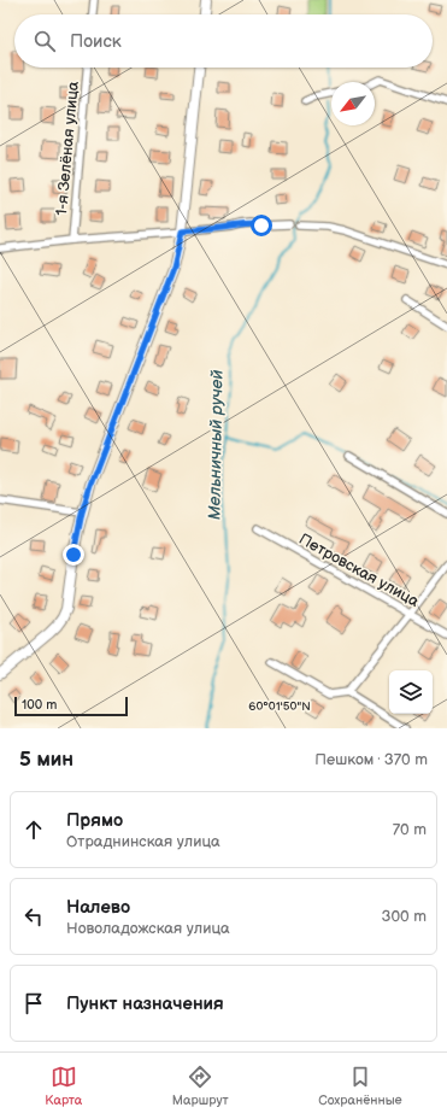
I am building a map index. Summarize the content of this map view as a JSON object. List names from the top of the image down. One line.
{"streets":{"street":["1-я Зелёная улица","Петровская улица"]},"water":["Мельничный ручей"],"scale_bar":"100 m","north":"bottom left","page":{"search":"Поиск","scale":"100 m","heading":["5 мин","Пешком · 370 m"],"list":[["Прямо","Отраднинская улица","70 m"],["Налево","Новоладожская улица","300 m"],"Пункт назначения"],"nav":["Карта","Маршрут","Сохранённые"]},"coordinates":["60°01'50\"N"]}
